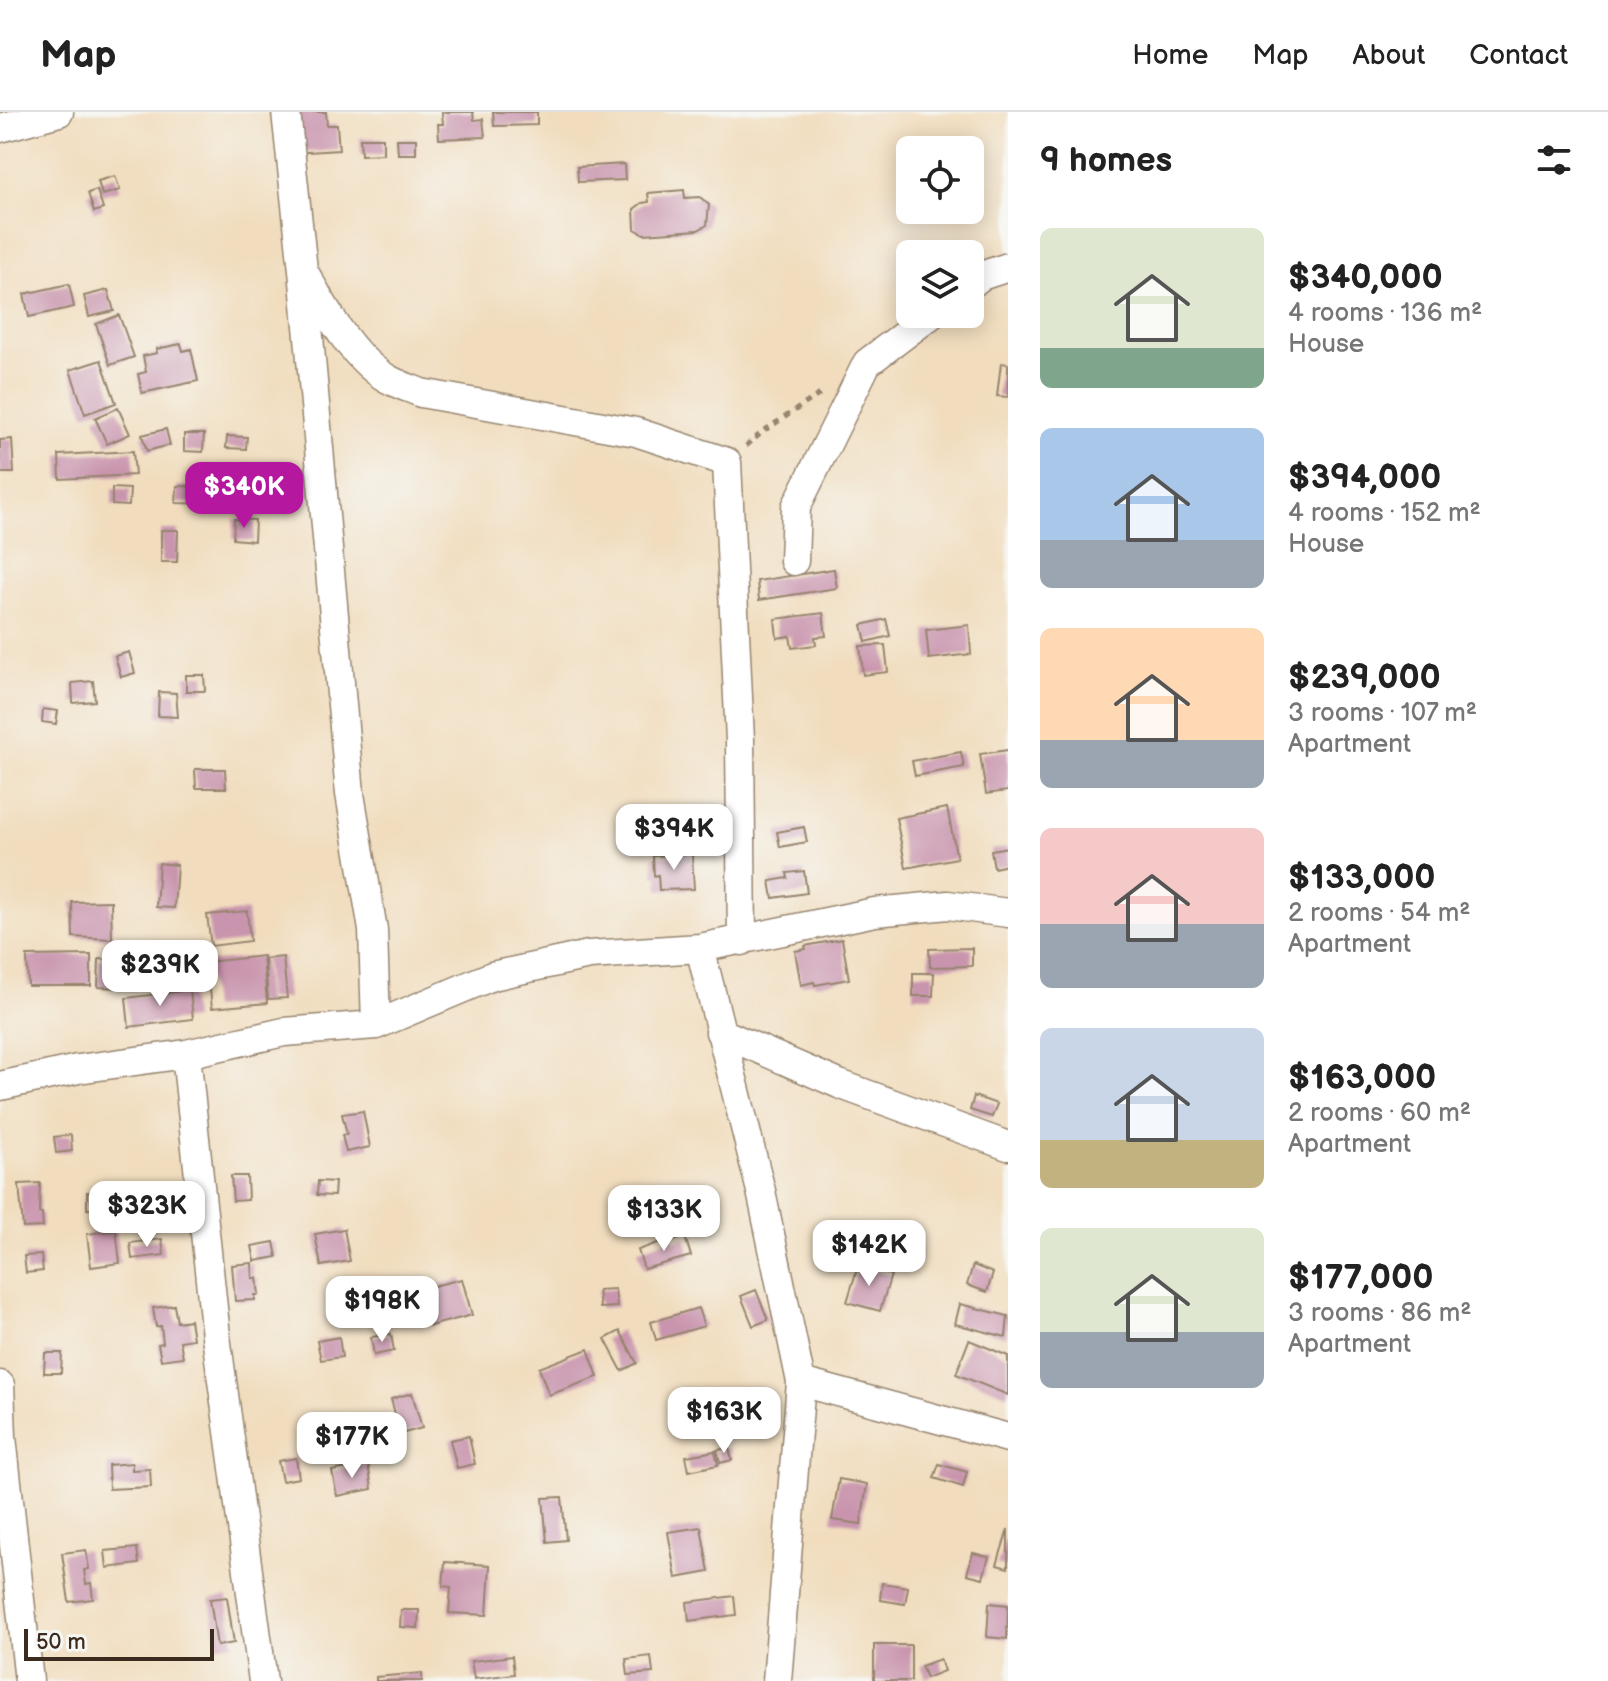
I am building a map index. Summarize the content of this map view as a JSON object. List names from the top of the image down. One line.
{"scale_bar":"50 m","page":{"header":"Map","nav":["Home","Map","About","Contact"],"heading":"9 homes","list":[{"name":"$340,000","note":"4 rooms · 136 m² · House"},{"name":"$394,000","note":"4 rooms · 152 m² · House"},{"name":"$239,000","note":"3 rooms · 107 m² · Apartment"},{"name":"$133,000","note":"2 rooms · 54 m² · Apartment"},{"name":"$163,000","note":"2 rooms · 60 m² · Apartment"},{"name":"$177,000","note":"3 rooms · 86 m² · Apartment"}],"price":["$340K","$394K","$239K","$323K","$133K","$142K","$198K","$163K","$177K"],"scale":"50 m"}}
